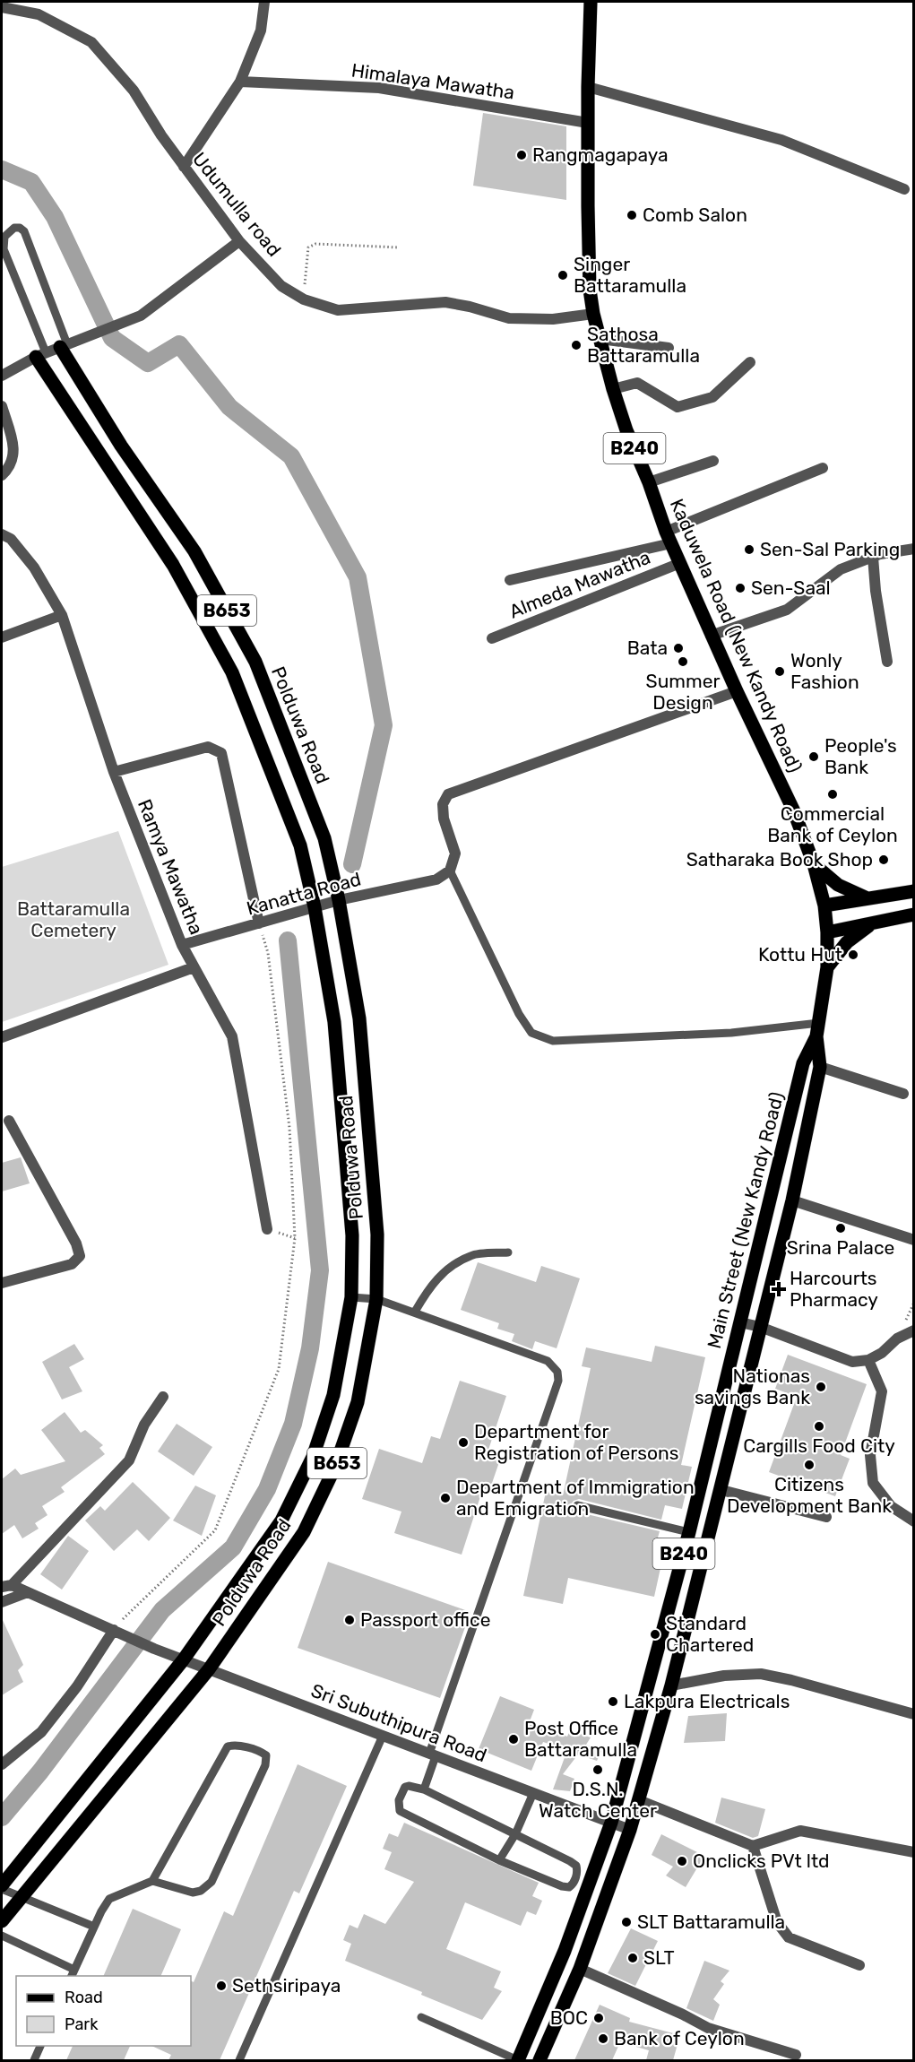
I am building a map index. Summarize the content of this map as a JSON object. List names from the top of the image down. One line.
{"streets":{"main road":["B240","B653","Kaduwela Road (New Kandy Road)","Polduwa Road","Main Street (New Kandy Road)"],"street":["Himalaya Mawatha","Udumulla road","Almeda Mawatha","Ramya Mawatha","Kanatta Road","Sri Subuthipura Road"]},"crossings":[["Himalaya Mawatha","Kaduwela Road (New Kandy Road)"],["Udumulla road","Kaduwela Road (New Kandy Road)"],["Almeda Mawatha","Kaduwela Road (New Kandy Road)"],["Kaduwela Road (New Kandy Road)","Main Street (New Kandy Road)"],["Polduwa Road","Kanatta Road"],["Polduwa Road","Sri Subuthipura Road"],["Ramya Mawatha","Kanatta Road"],["Main Street (New Kandy Road)","Sri Subuthipura Road"]],"parks":["Battaramulla Cemetery"],"places":{"other":["Rangmagapaya","Comb Salon","Singer Battaramulla","Sathosa Battaramulla","Sen-Sal Parking","Sen-Saal","Bata","Summer Design","Wonly Fashion","People's Bank","Commercial Bank of Ceylon","Satharaka Book Shop","Kottu Hut","Srina Palace","Nationas savings Bank","Cargills Food City","Department for Registration of Persons","Citizens Development Bank","Department of Immigration and Emigration","Passport office","Standard Chartered","Lakpura Electricals","Post Office Battaramulla","D.S.N. Watch Center","Onclicks PVt ltd","SLT Battaramulla","SLT","Sethsiripaya","BOC","Bank of Ceylon"],"health":["Harcourts Pharmacy"]},"legend":["Road","Park"]}
